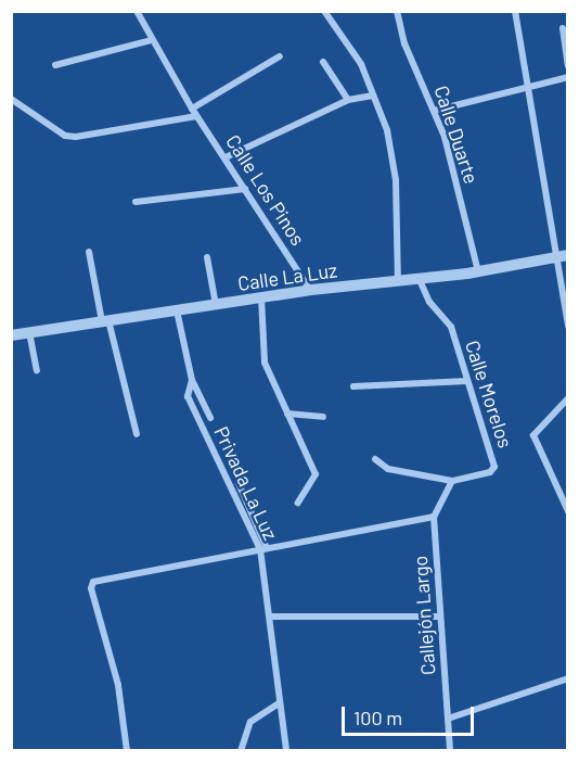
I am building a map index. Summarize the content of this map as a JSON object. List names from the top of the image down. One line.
{"streets":{"street":["Calle Duarte","Calle Los Pinos","Calle La Luz","Calle Morelos","Privada La Luz","Callejón Largo"]},"crossings":[["Calle Duarte","Calle La Luz"],["Calle Los Pinos","Calle La Luz"],["Calle La Luz","Calle Morelos"],["Calle La Luz","Privada La Luz"]],"scale_bar":"100 m"}
